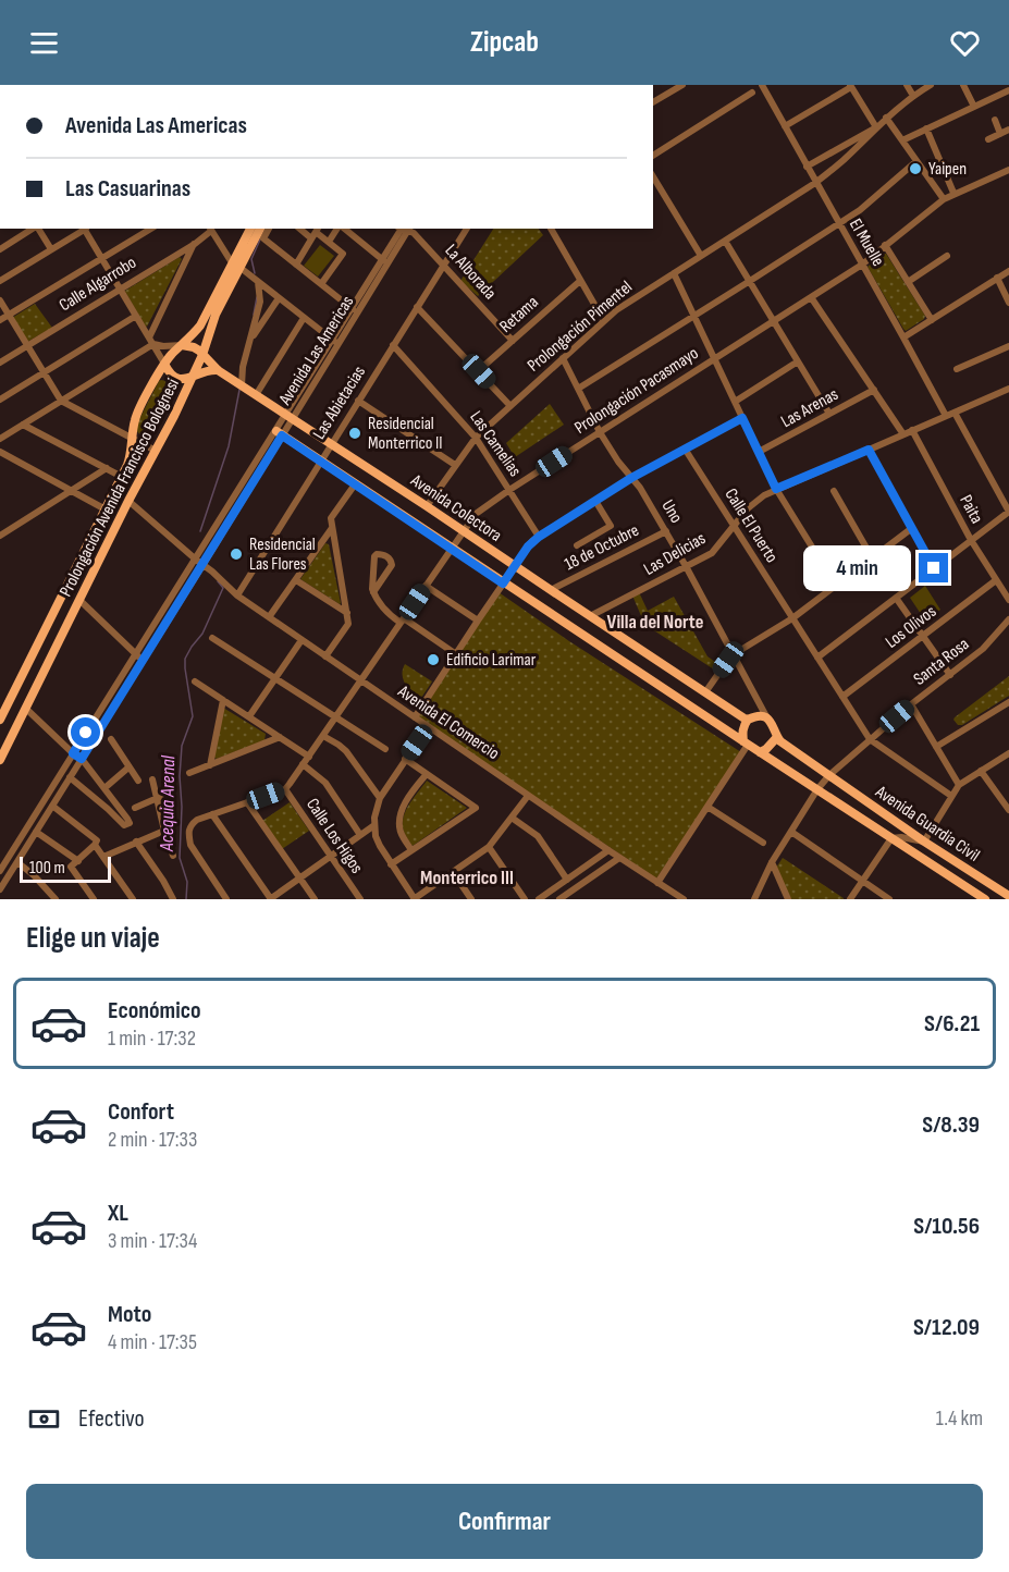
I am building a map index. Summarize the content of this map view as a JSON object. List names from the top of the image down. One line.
{"streets":{"main road":["Prolongación Avenida Francisco Bolognesi","Avenida Colectora","Avenida Guardia Civil"],"street":["El Muelle","La Alborada","Calle Algarrobo","Retama","Prolongación Pimentel","Avenida Las Americas","Prolongación Pacasmayo","Las Abietacias","Las Arenas","Las Camelias","Paita","Uno","Calle El Puerto","18 de Octubre","Las Delicias","Los Olivos","Santa Rosa","Avenida El Comercio","Calle Los Higos"]},"crossings":[["El Muelle","Prolongación Pimentel"],["El Muelle","Prolongación Pacasmayo"],["El Muelle","Las Delicias"],["La Alborada","Retama"],["La Alborada","Las Abietacias"],["Prolongación Pimentel","Las Camelias"],["Prolongación Pimentel","Avenida Colectora"],["Prolongación Pimentel","Uno"],["Avenida Las Americas","Avenida Colectora"],["Avenida Las Americas","Avenida El Comercio"],["Prolongación Pacasmayo","Las Camelias"],["Prolongación Pacasmayo","Avenida Colectora"],["Prolongación Pacasmayo","Uno"],["Prolongación Pacasmayo","Avenida El Comercio"],["Prolongación Pacasmayo","Calle Los Higos"],["Las Abietacias","Las Camelias"],["Las Abietacias","Avenida Colectora"],["Las Abietacias","Avenida El Comercio"],["Prolongación Avenida Francisco Bolognesi","Avenida Colectora"],["Prolongación Avenida Francisco Bolognesi","Avenida El Comercio"],["Avenida Colectora","Uno"],["Avenida Colectora","18 de Octubre"],["Avenida Colectora","Las Delicias"],["Avenida Colectora","Santa Rosa"],["Avenida Colectora","Avenida Guardia Civil"],["Paita","Las Delicias"],["Paita","Los Olivos"],["Uno","18 de Octubre"],["Uno","Las Delicias"],["Calle El Puerto","Las Delicias"],["Santa Rosa","Avenida Guardia Civil"]],"districts":["Villa del Norte","Monterrico III"],"water":["Acequia Arenal"],"places":["Yaipen","Residencial Monterrico II","Residencial Las Flores","Edificio Larimar"],"scale_bar":"100 m","page":{"header":"Zipcab","banner":["Avenida Las Americas","Las Casuarinas"],"bubble":"4 min","scale":"100 m","heading":"Elige un viaje","list":[{"name":"Económico","note":"1 min · 17:32","value":"S/6.21"},{"name":"Confort","note":"2 min · 17:33","value":"S/8.39"},{"name":"XL","note":"3 min · 17:34","value":"S/10.56"},{"name":"Moto","note":"4 min · 17:35","value":"S/12.09"}],"pay":["Efectivo","1.4 km"],"buttons":"Confirmar"}}
